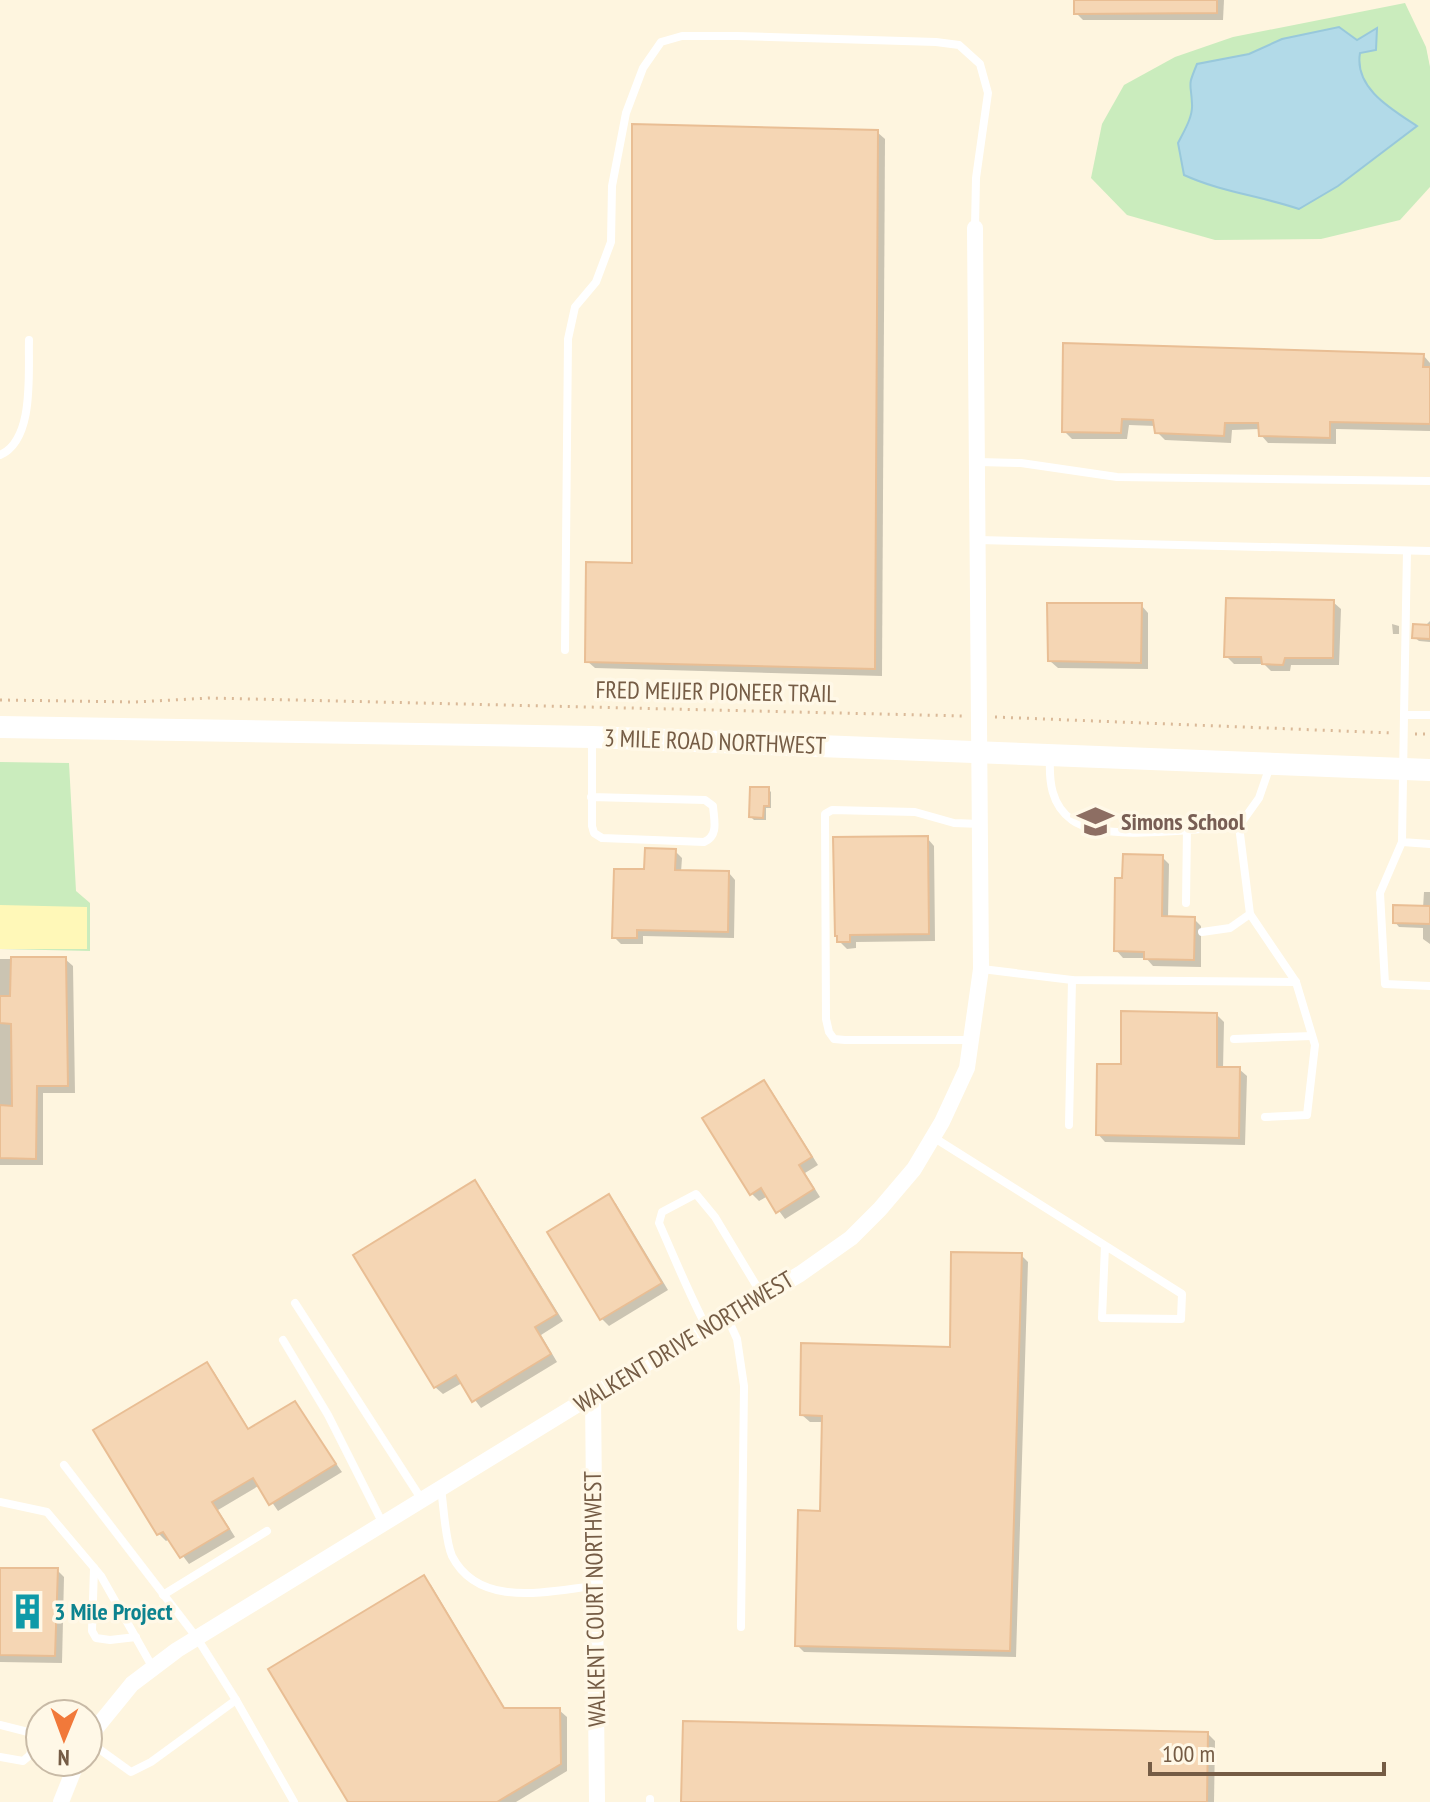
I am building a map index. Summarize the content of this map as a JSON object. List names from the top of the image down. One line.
{"streets":{"main road":["3 MILE ROAD NORTHWEST"],"street":["WALKENT DRIVE NORTHWEST","WALKENT COURT NORTHWEST"],"path":["FRED MEIJER PIONEER TRAIL"]},"crossings":[["FRED MEIJER PIONEER TRAIL","WALKENT DRIVE NORTHWEST"],["3 MILE ROAD NORTHWEST","WALKENT DRIVE NORTHWEST"],["WALKENT DRIVE NORTHWEST","WALKENT COURT NORTHWEST"]],"places":{"school or university":["Simons School"],"building":["3 Mile Project"]},"scale_bar":"100 m","north":"bottom"}
